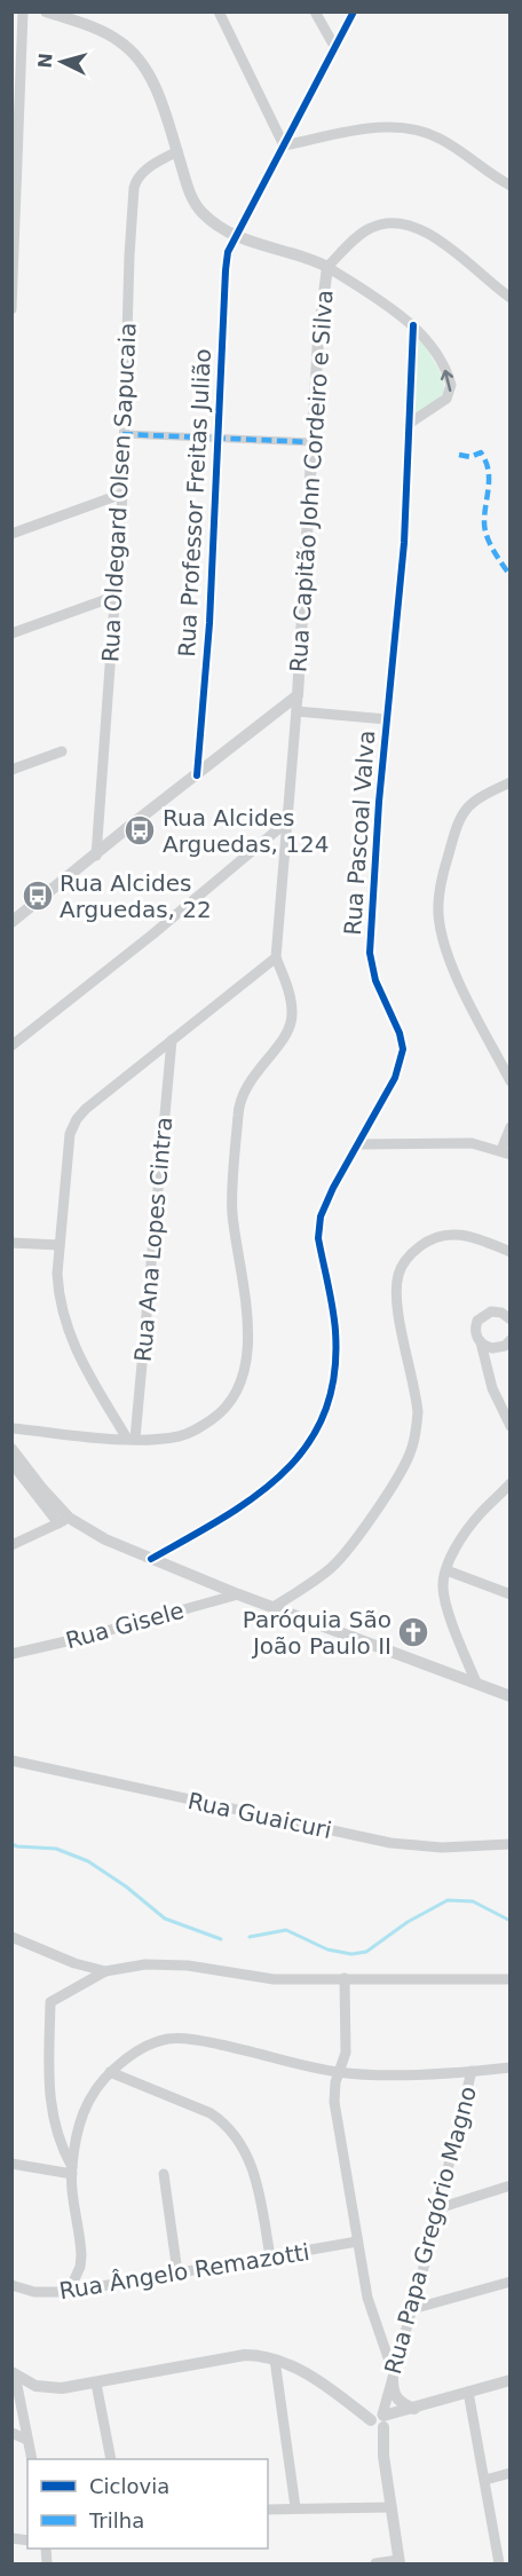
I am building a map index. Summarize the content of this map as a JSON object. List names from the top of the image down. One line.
{"streets":{"street":["Rua Capitão John Cordeiro e Silva","Rua Oldegard Olsen Sapucaia","Rua Professor Freitas Julião","Rua Pascoal Valva","Rua Ana Lopes Cintra","Rua Gisele","Rua Guaicuri","Rua Papa Gregório Magno","Rua Ângelo Remazotti"]},"places":{"bus stop":["Rua Alcides Arguedas, 124","Rua Alcides Arguedas, 22"],"church":["Paróquia São João Paulo II"]},"legend":["Ciclovia","Trilha"],"north":"left"}
